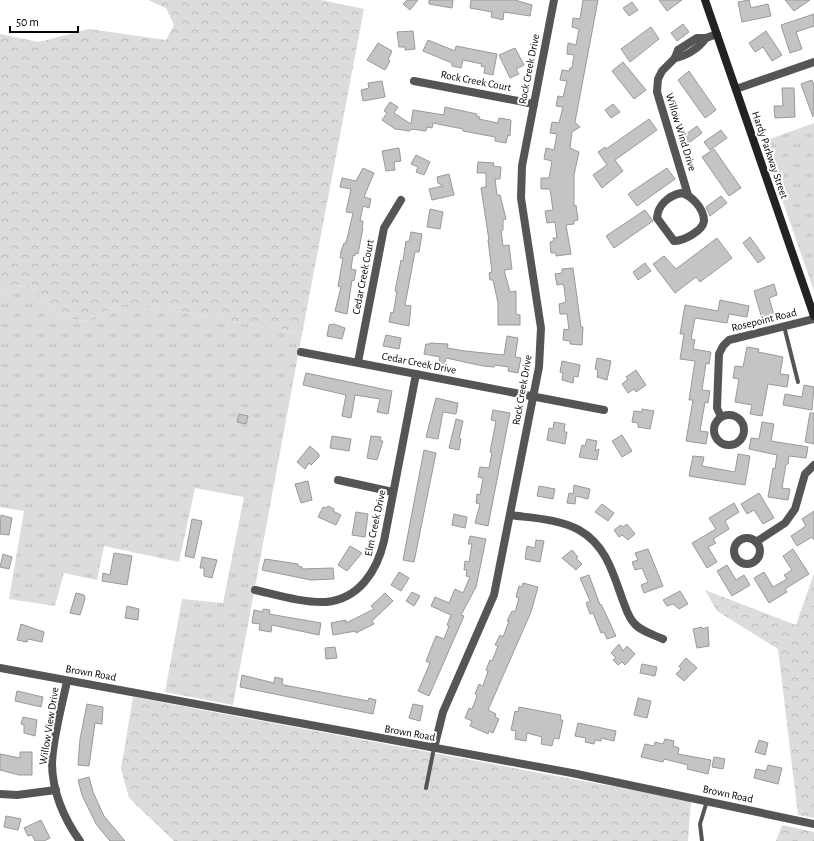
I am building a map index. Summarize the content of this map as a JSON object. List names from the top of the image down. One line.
{"streets":{"main road":["Hardy Parkway Street"],"street":["Rock Creek Drive","Rock Creek Court","Willow Wind Drive","Cedar Creek Court","Rosepoint Road","Cedar Creek Drive","Elm Creek Drive","Brown Road","Willow View Drive"]},"crossings":[["Rock Creek Drive","Rock Creek Court"],["Rock Creek Drive","Cedar Creek Drive"],["Rock Creek Drive","Brown Road"],["Willow Wind Drive","Hardy Parkway Street"],["Hardy Parkway Street","Rosepoint Road"],["Cedar Creek Court","Cedar Creek Drive"],["Cedar Creek Drive","Elm Creek Drive"],["Brown Road","Willow View Drive"]],"scale_bar":"50 m"}
